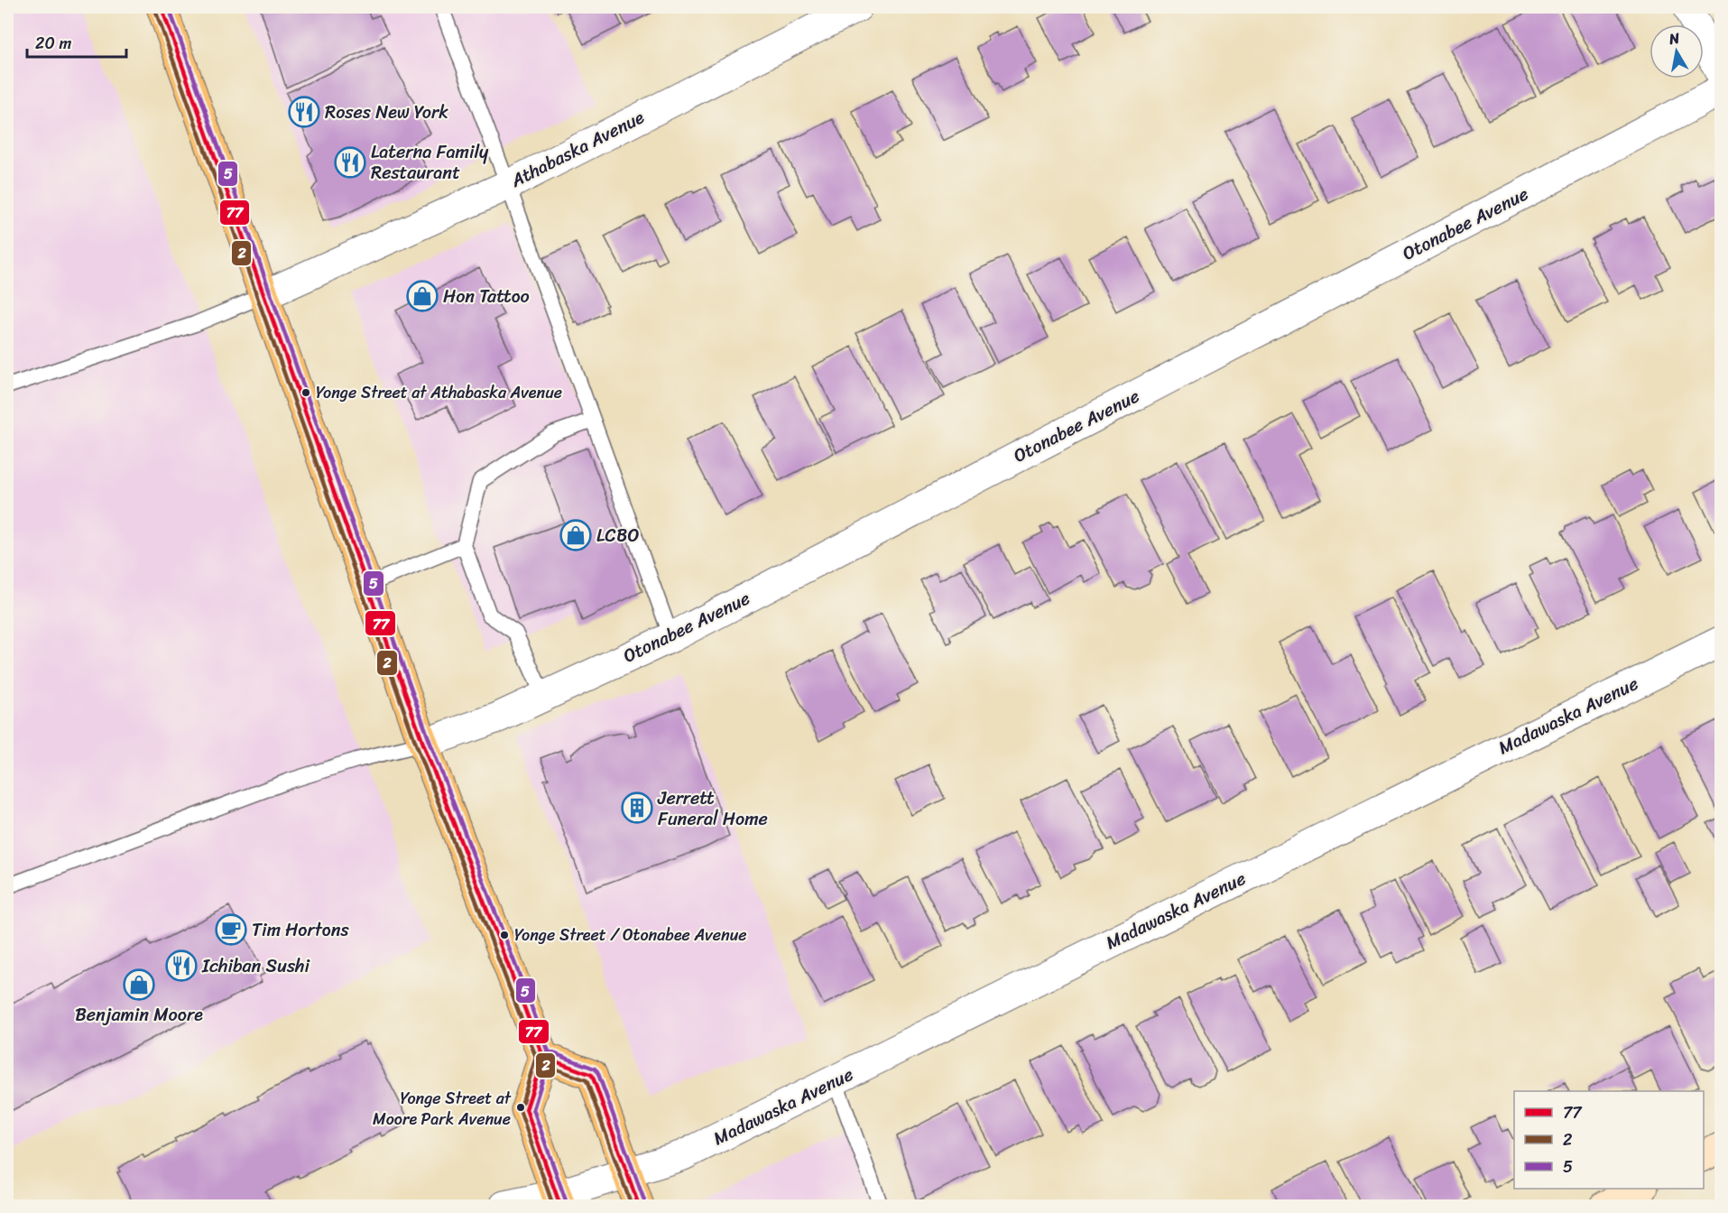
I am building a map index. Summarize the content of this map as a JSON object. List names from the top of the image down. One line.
{"streets":{"street":["Athabaska Avenue","Otonabee Avenue","Madawaska Avenue"]},"places":{"restaurant":["Roses New York","Laterna Family Restaurant","Ichiban Sushi"],"shop":["Hon Tattoo","LCBO","Benjamin Moore"],"other":["Yonge Street at Athabaska Avenue","Yonge Street / Otonabee Avenue","Yonge Street at Moore Park Avenue"],"building":["Jerrett Funeral Home"],"cafe":["Tim Hortons"]},"lines":["transit line 77","transit line 5","transit line 2"],"legend":["77","2","5"],"scale_bar":"20 m","north":"top"}
